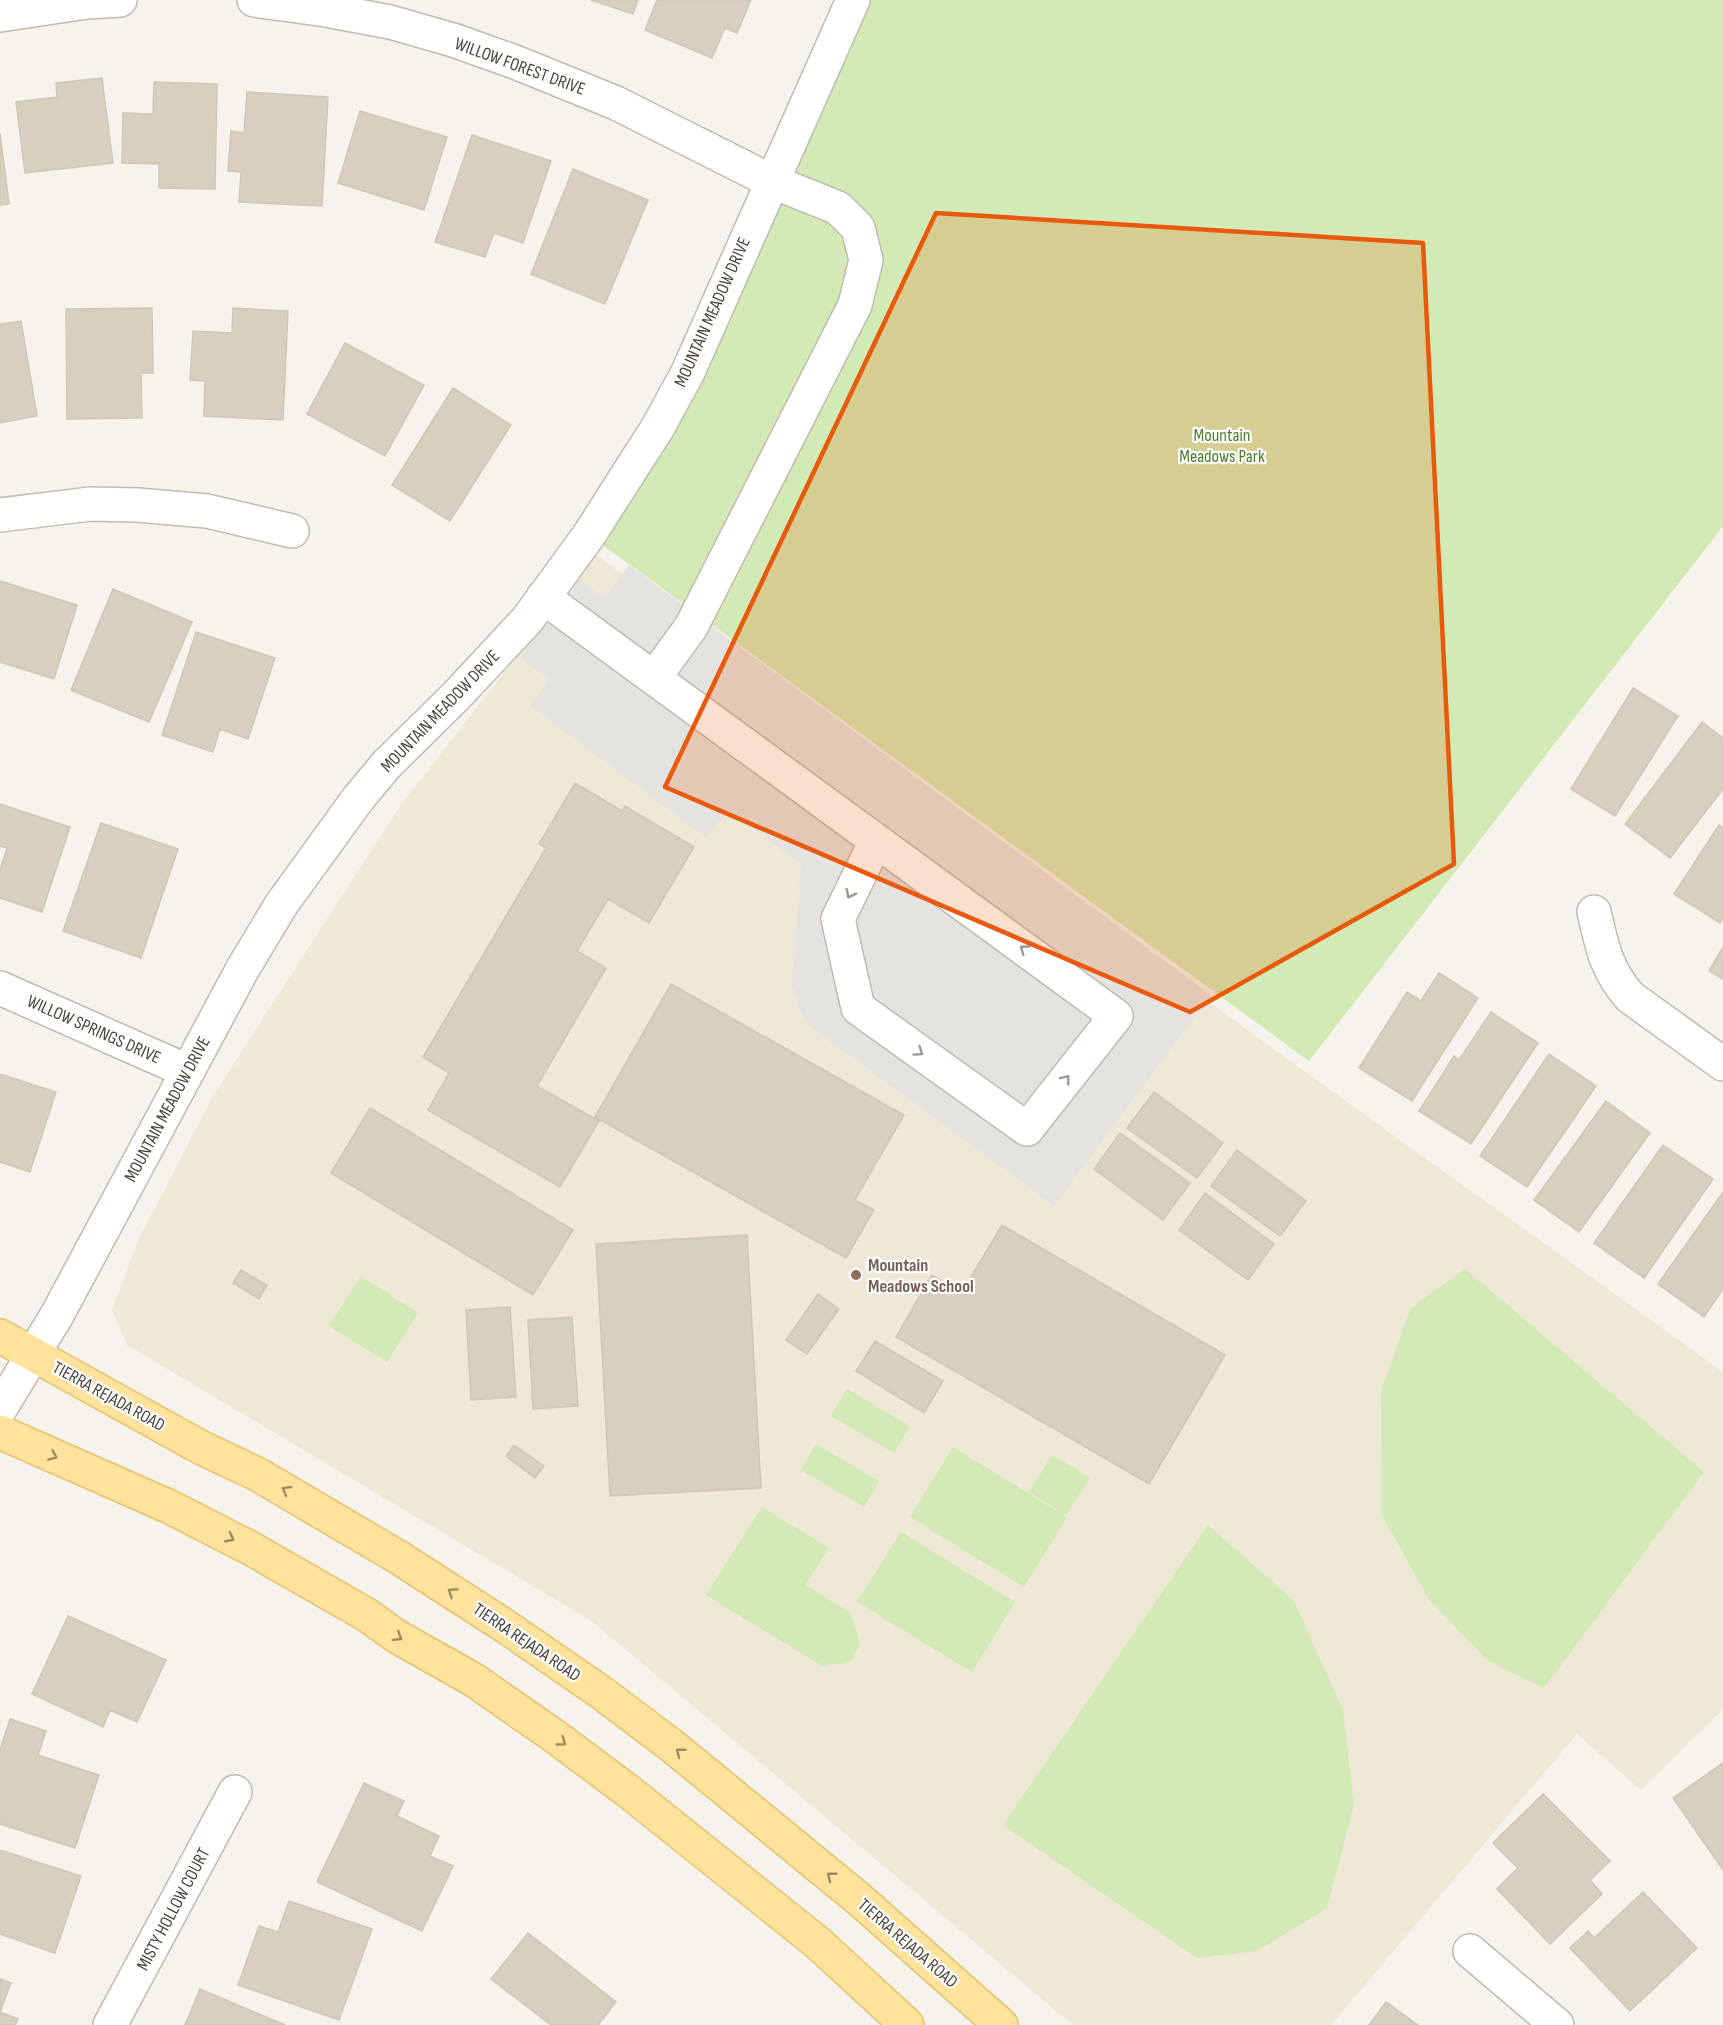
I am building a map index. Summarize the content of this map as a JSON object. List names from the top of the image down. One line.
{"streets":{"main road":["TIERRA REJADA ROAD"],"street":["WILLOW FOREST DRIVE","MOUNTAIN MEADOW DRIVE","WILLOW SPRINGS DRIVE","MISTY HOLLOW COURT"]},"crossings":[["WILLOW FOREST DRIVE","MOUNTAIN MEADOW DRIVE"],["MOUNTAIN MEADOW DRIVE","WILLOW SPRINGS DRIVE"],["MOUNTAIN MEADOW DRIVE","TIERRA REJADA ROAD"]],"parks":["Mountain Meadows Park"],"places":["Mountain Meadows School"]}
